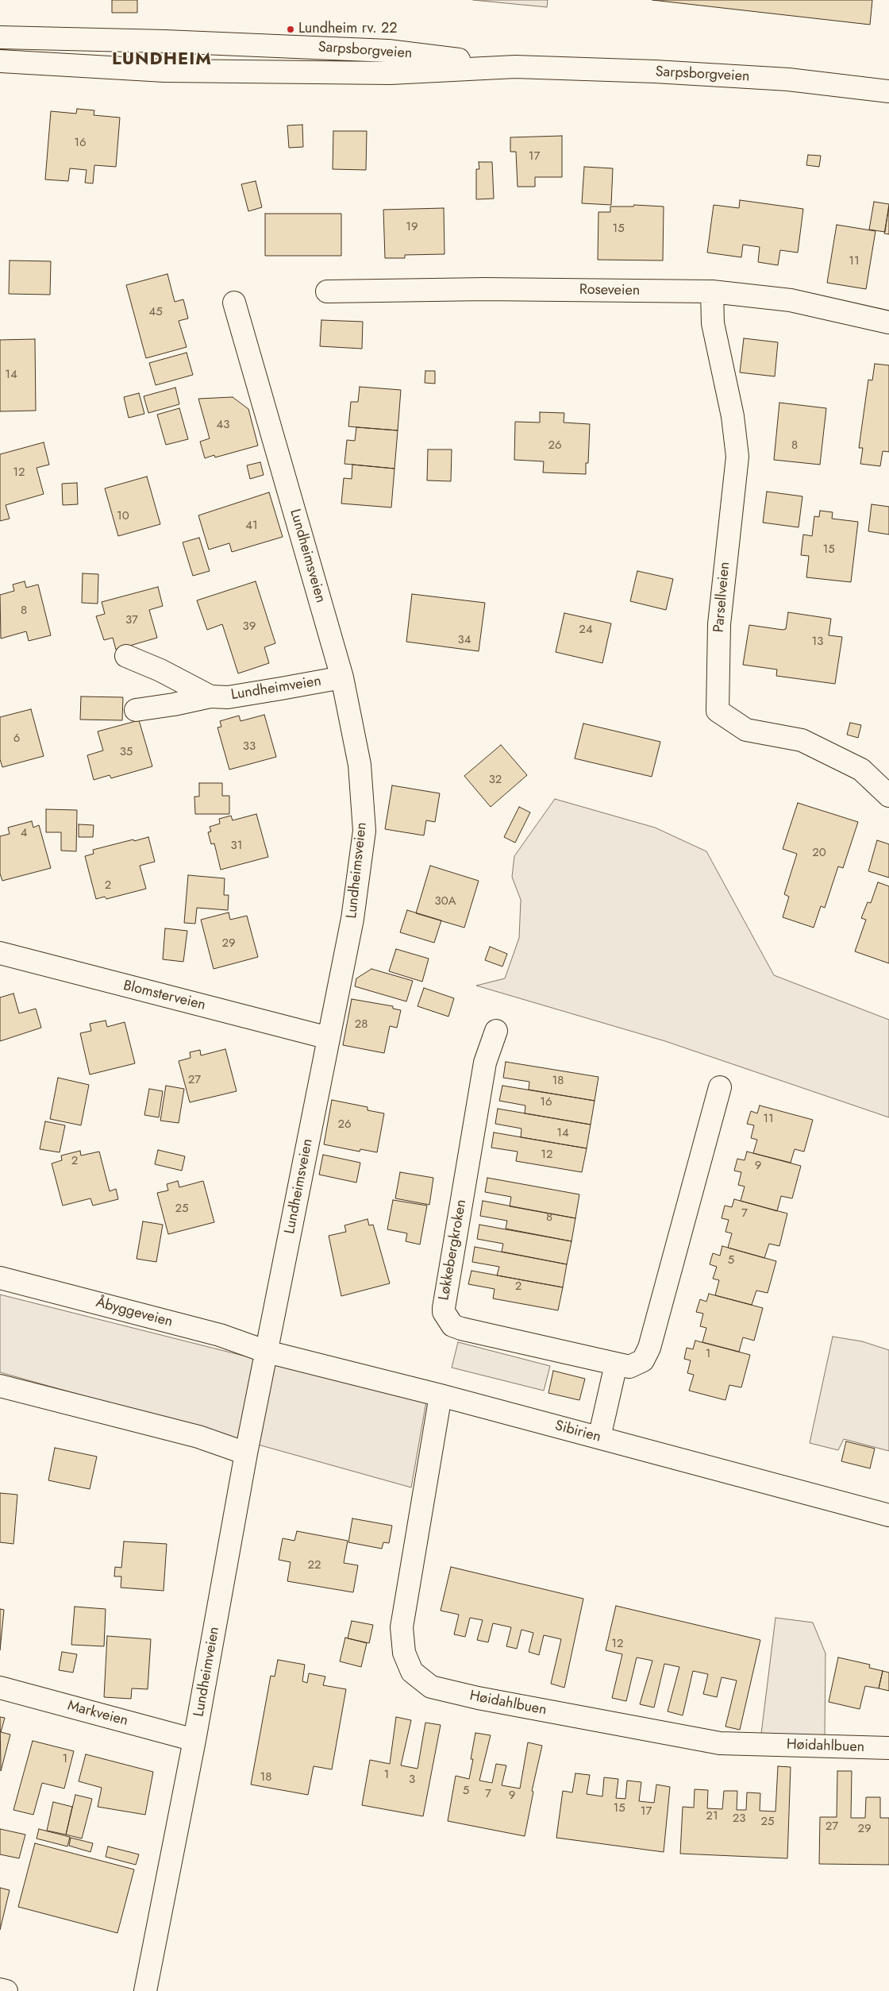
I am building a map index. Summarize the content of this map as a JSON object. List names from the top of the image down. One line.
{"streets":{"main road":["Sarpsborgveien","Roseveien","Lundheimsveien","Parsellveien","Lundheimveien","Blomsterveien","Løkkebergkroken","Åbyggeveien","Sibirien","Høidahlbuen","Markveien"]},"crossings":[["Roseveien","Parsellveien"],["Lundheimsveien","Lundheimveien"],["Lundheimsveien","Blomsterveien"],["Lundheimsveien","Åbyggeveien"],["Lundheimsveien","Sibirien"],["Lundheimveien","Åbyggeveien"],["Lundheimveien","Sibirien"],["Lundheimveien","Markveien"],["Åbyggeveien","Sibirien"],["Sibirien","Høidahlbuen"]],"districts":["LUNDHEIM"],"places":["Lundheim rv. 22"],"house_numbers":["16","17","19","15","11","45","14","43","26","8","12","10","41","15","8","37","39","24","34","13","6","33","35","32","4","31","20","2","30A","29","28","27","18","16","11","26","14","12","2","9","25","7","8","5","2","1","22","12","1","1","18","3","5","7","9","15","17","21","23","25","27","29"]}
